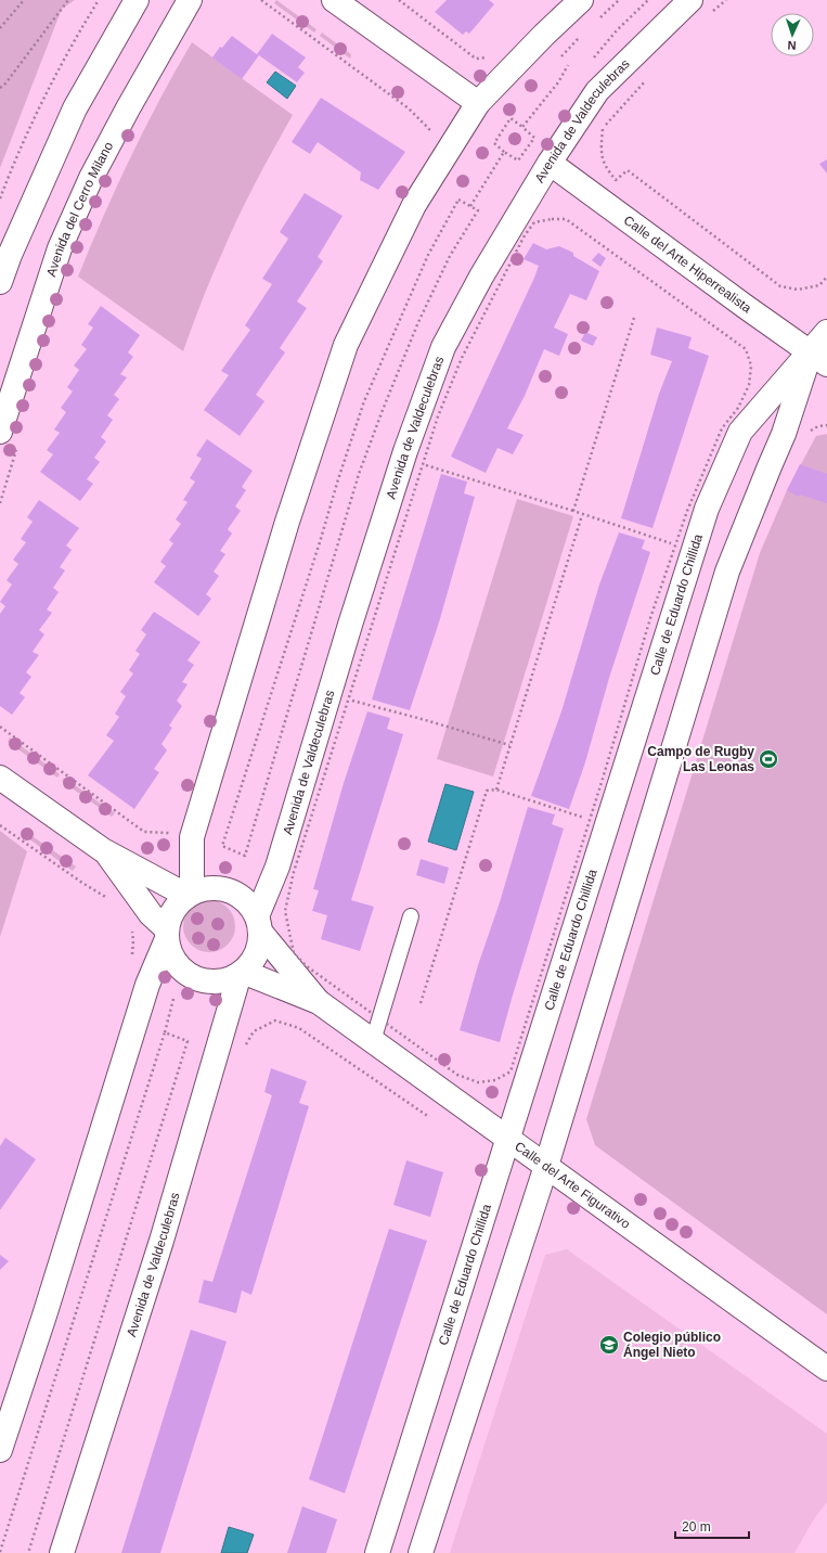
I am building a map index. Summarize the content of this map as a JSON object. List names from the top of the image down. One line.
{"streets":{"street":["Avenida de Valdeculebras","Avenida del Cerro Milano","Calle del Arte Hiperrealista","Calle de Eduardo Chillida","Calle del Arte Figurativo"]},"crossings":[["Avenida de Valdeculebras","Calle del Arte Hiperrealista"],["Avenida de Valdeculebras","Calle del Arte Figurativo"],["Calle del Arte Hiperrealista","Calle de Eduardo Chillida"],["Calle de Eduardo Chillida","Calle del Arte Figurativo"]],"places":{"sports":["Campo de Rugby Las Leonas"],"school or university":["Colegio público Ángel Nieto"]},"scale_bar":"20 m","north":"bottom"}
